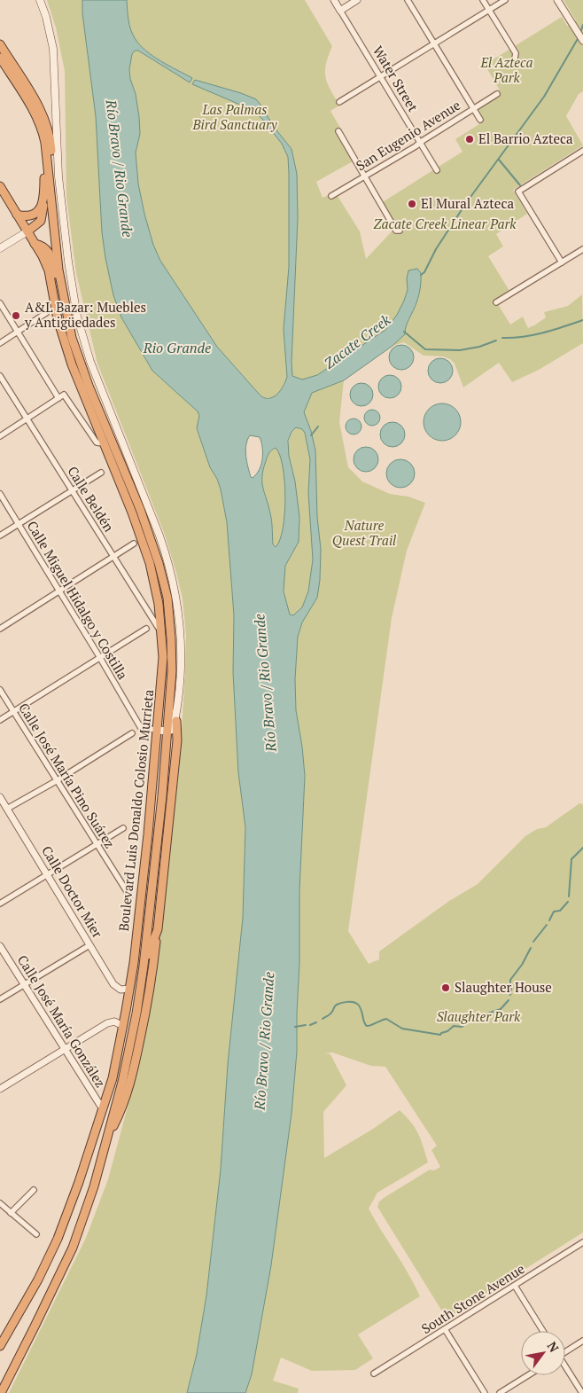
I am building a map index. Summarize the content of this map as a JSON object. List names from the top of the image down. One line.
{"streets":{"highway":["Boulevard Luis Donaldo Colosio Murrieta"],"street":["Water Street","San Eugenio Avenue","Calle Beldén","Calle Miguel Hidalgo y Costilla","Calle José María Pino Suárez","Calle Doctor Mier","Calle José María González","South Stone Avenue"]},"crossings":[["Water Street","San Eugenio Avenue"],["Calle Beldén","Boulevard Luis Donaldo Colosio Murrieta"],["Calle Miguel Hidalgo y Costilla","Boulevard Luis Donaldo Colosio Murrieta"],["Boulevard Luis Donaldo Colosio Murrieta","Calle Doctor Mier"],["Boulevard Luis Donaldo Colosio Murrieta","Calle José María González"]],"water":["Río Bravo / Rio Grande","Zacate Creek","Rio Grande"],"parks":["El Azteca Park","Las Palmas Bird Sanctuary","Zacate Creek Linear Park","Nature Quest Trail","Slaughter Park"],"places":["El Barrio Azteca","El Mural Azteca","A&L Bazar: Muebles y Antigüedades","Slaughter House"],"north":"top right"}
